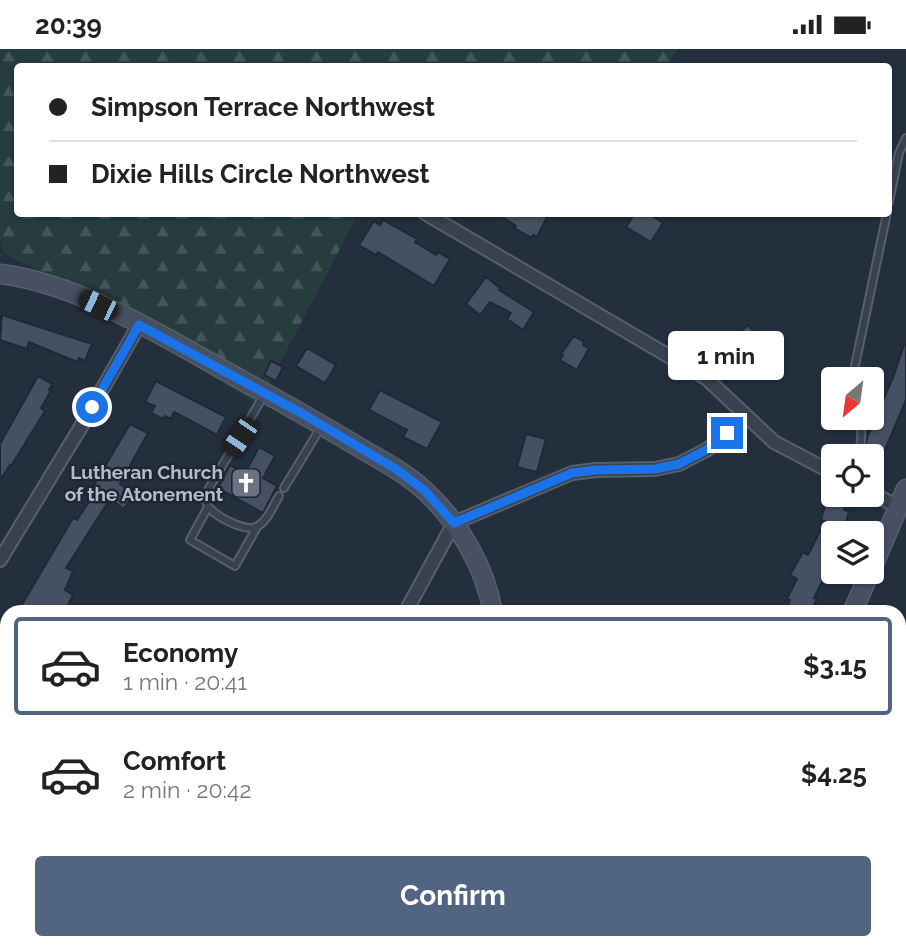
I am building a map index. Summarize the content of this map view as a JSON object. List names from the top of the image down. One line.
{"places":{"church":["Lutheran Church of the Atonement"]},"north":"bottom left","page":{"status":"20:39","banner":["Simpson Terrace Northwest","Dixie Hills Circle Northwest"],"bubble":"1 min","list":[{"name":"Economy","note":"1 min · 20:41","value":"$3.15"},{"name":"Comfort","note":"2 min · 20:42","value":"$4.25"}],"buttons":"Confirm"}}
